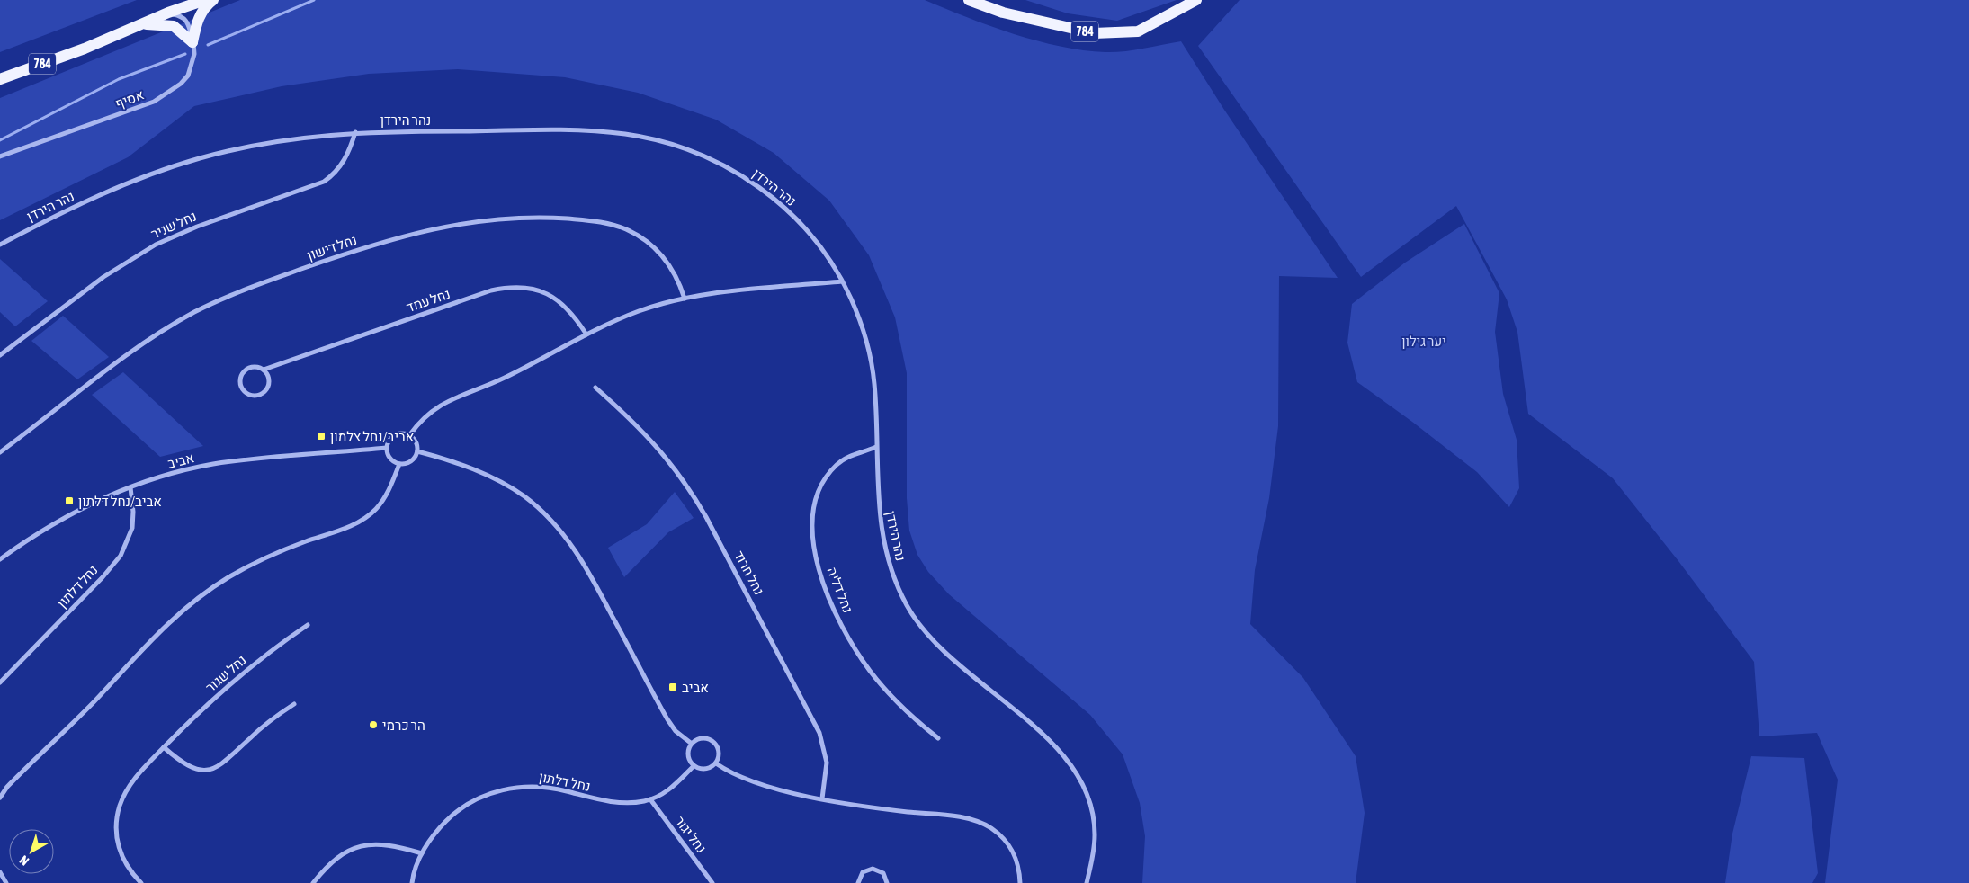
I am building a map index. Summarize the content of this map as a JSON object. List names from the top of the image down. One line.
{"streets":{"main road":["784"],"street":["אסיף","נהר הירדן","נחל שניר","נחל דישון","נחל עמד","אביב","נחל חרוד","נחל דלתון","נחל דליה","נחל שגור","נחל יגור"]},"crossings":[["784","אסיף"],["נהר הירדן","נחל שניר"],["נהר הירדן","נחל דליה"],["אביב","נחל דלתון"],["נחל דלתון","נחל יגור"]],"parks":["יער גילון"],"places":{"transit":["אביב/נחל צלמון","אביב/נחל דלתון","אביב"],"other":["הר כרמי"]},"north":"bottom left"}
